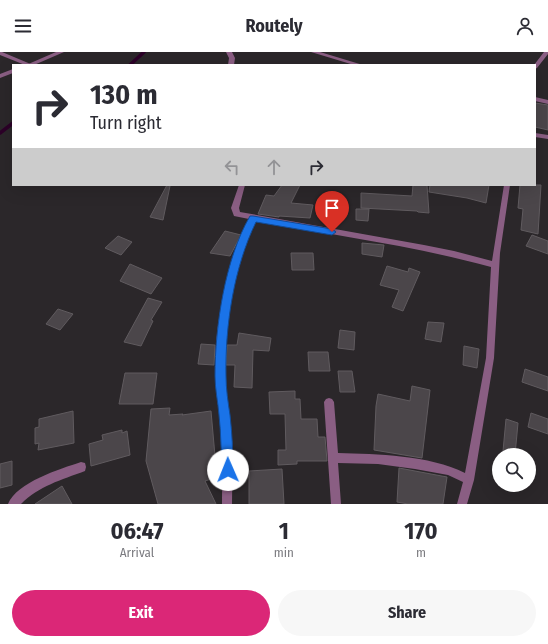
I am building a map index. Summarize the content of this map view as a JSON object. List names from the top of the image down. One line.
{"page":{"header":"Routely","turn":["130 m","Turn right"],"eta":["06:47","Arrival","1","min","170","m"],"buttons":["Exit","Share"]}}
